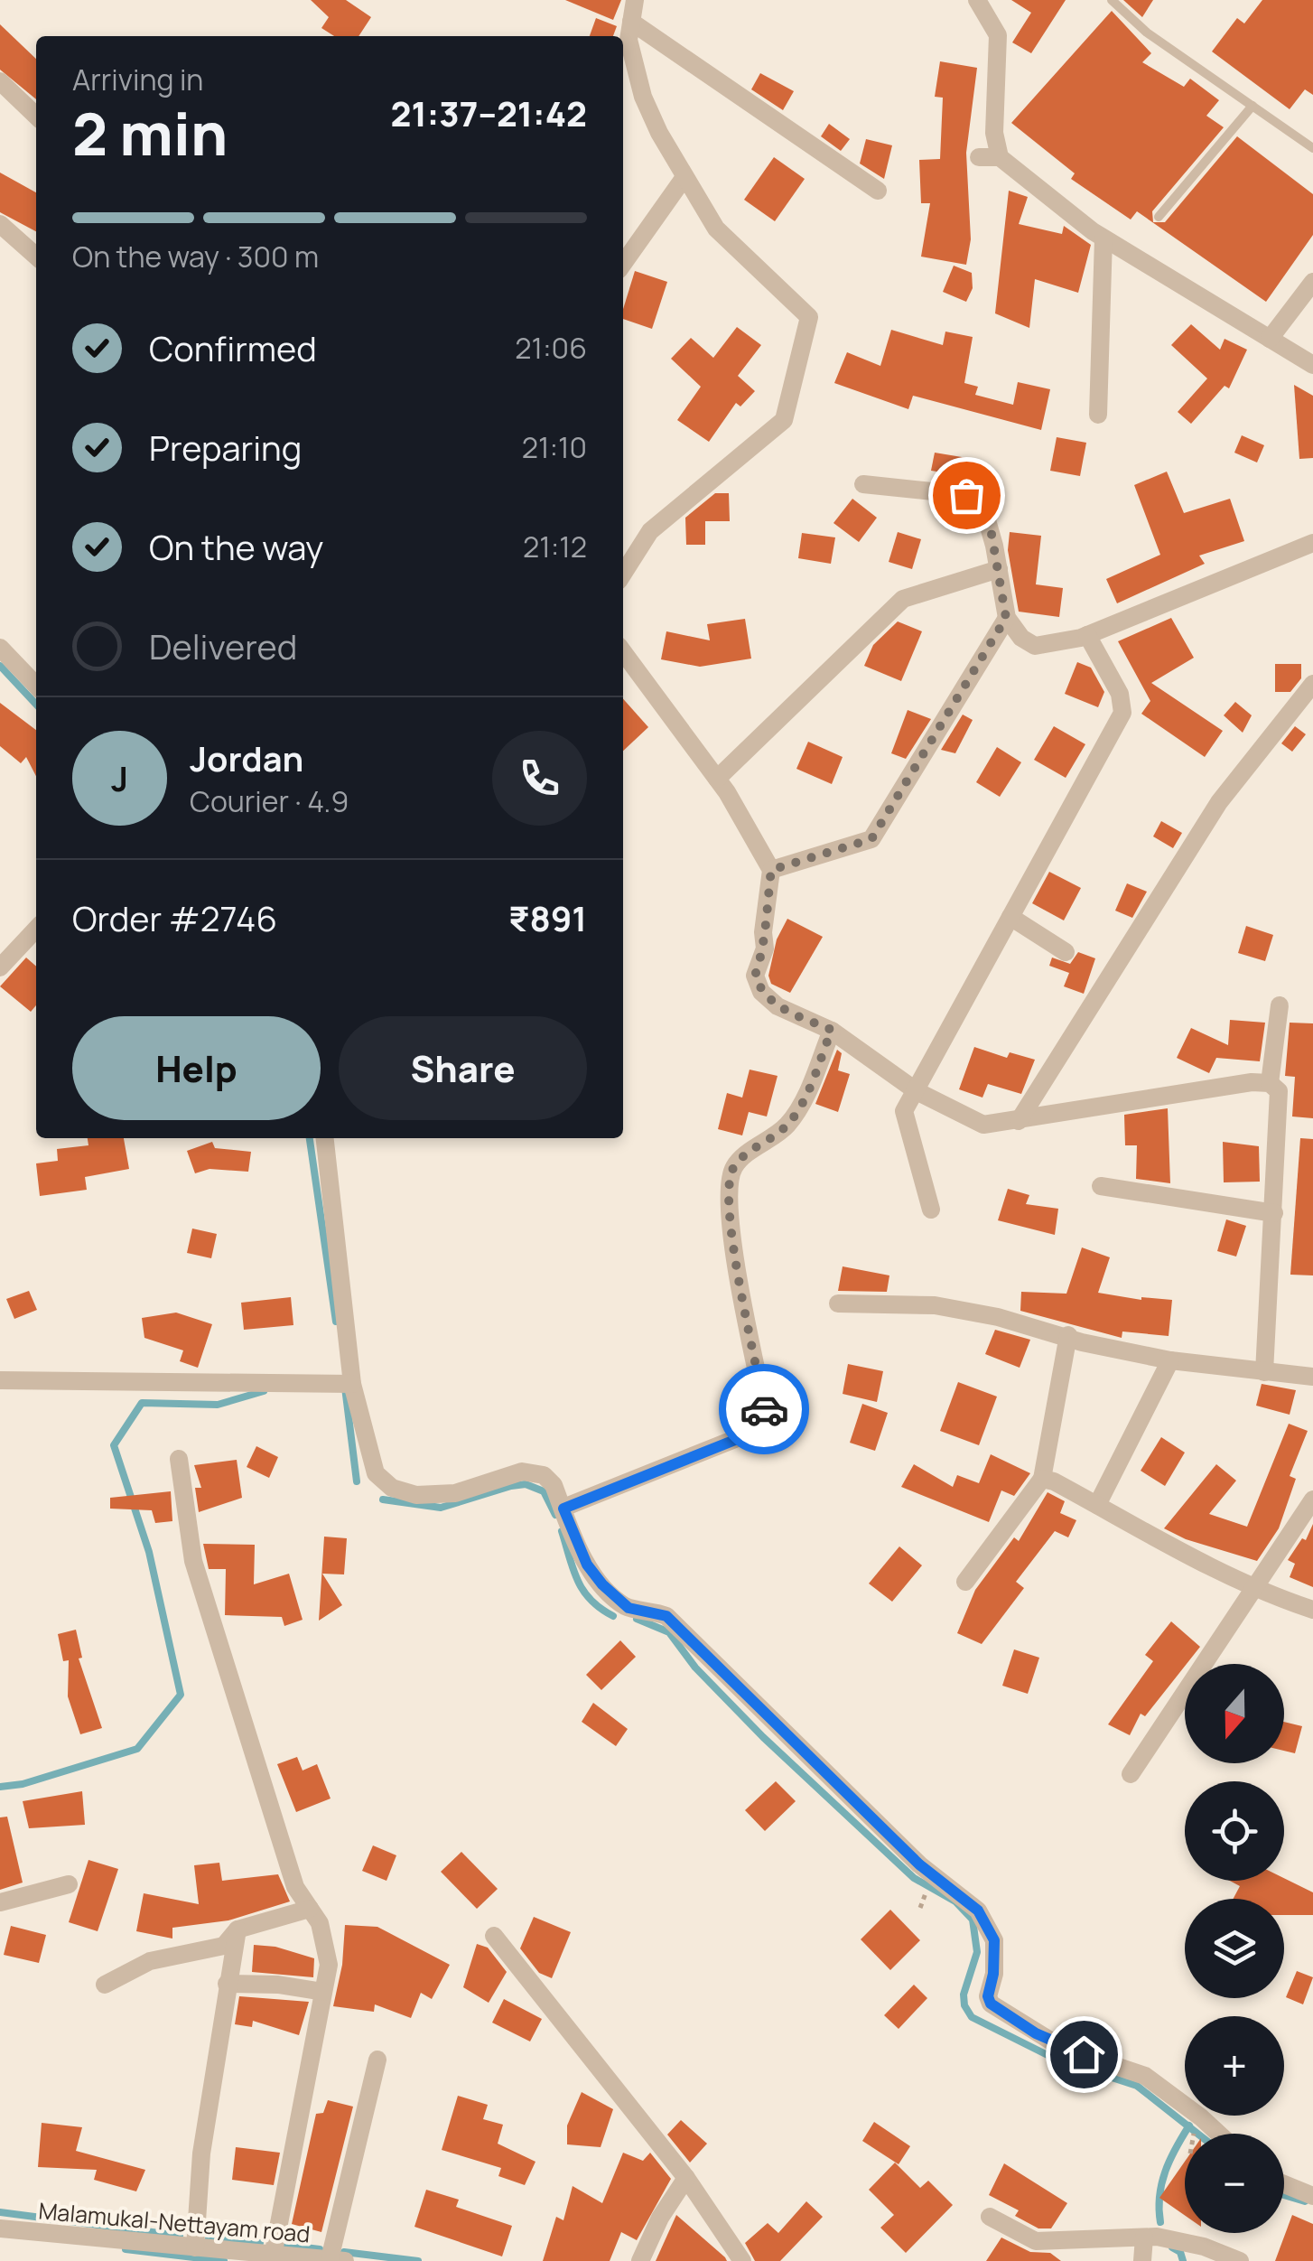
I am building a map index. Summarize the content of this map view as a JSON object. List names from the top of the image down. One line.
{"streets":{"street":["Malamukal-Nettayam road"]},"north":"bottom","page":{"heading":["2 min","Arriving in","21:37–21:42"],"panel":["Jordan","Courier · 4.9","Order #2746","₹891"],"bar":"On the way · 300 m","list":[["Confirmed","21:06"],["Preparing","21:10"],["On the way","21:12"],"Delivered"],"round":"J","buttons":["Help","Share"],"map_buttons":["+","−"]}}
